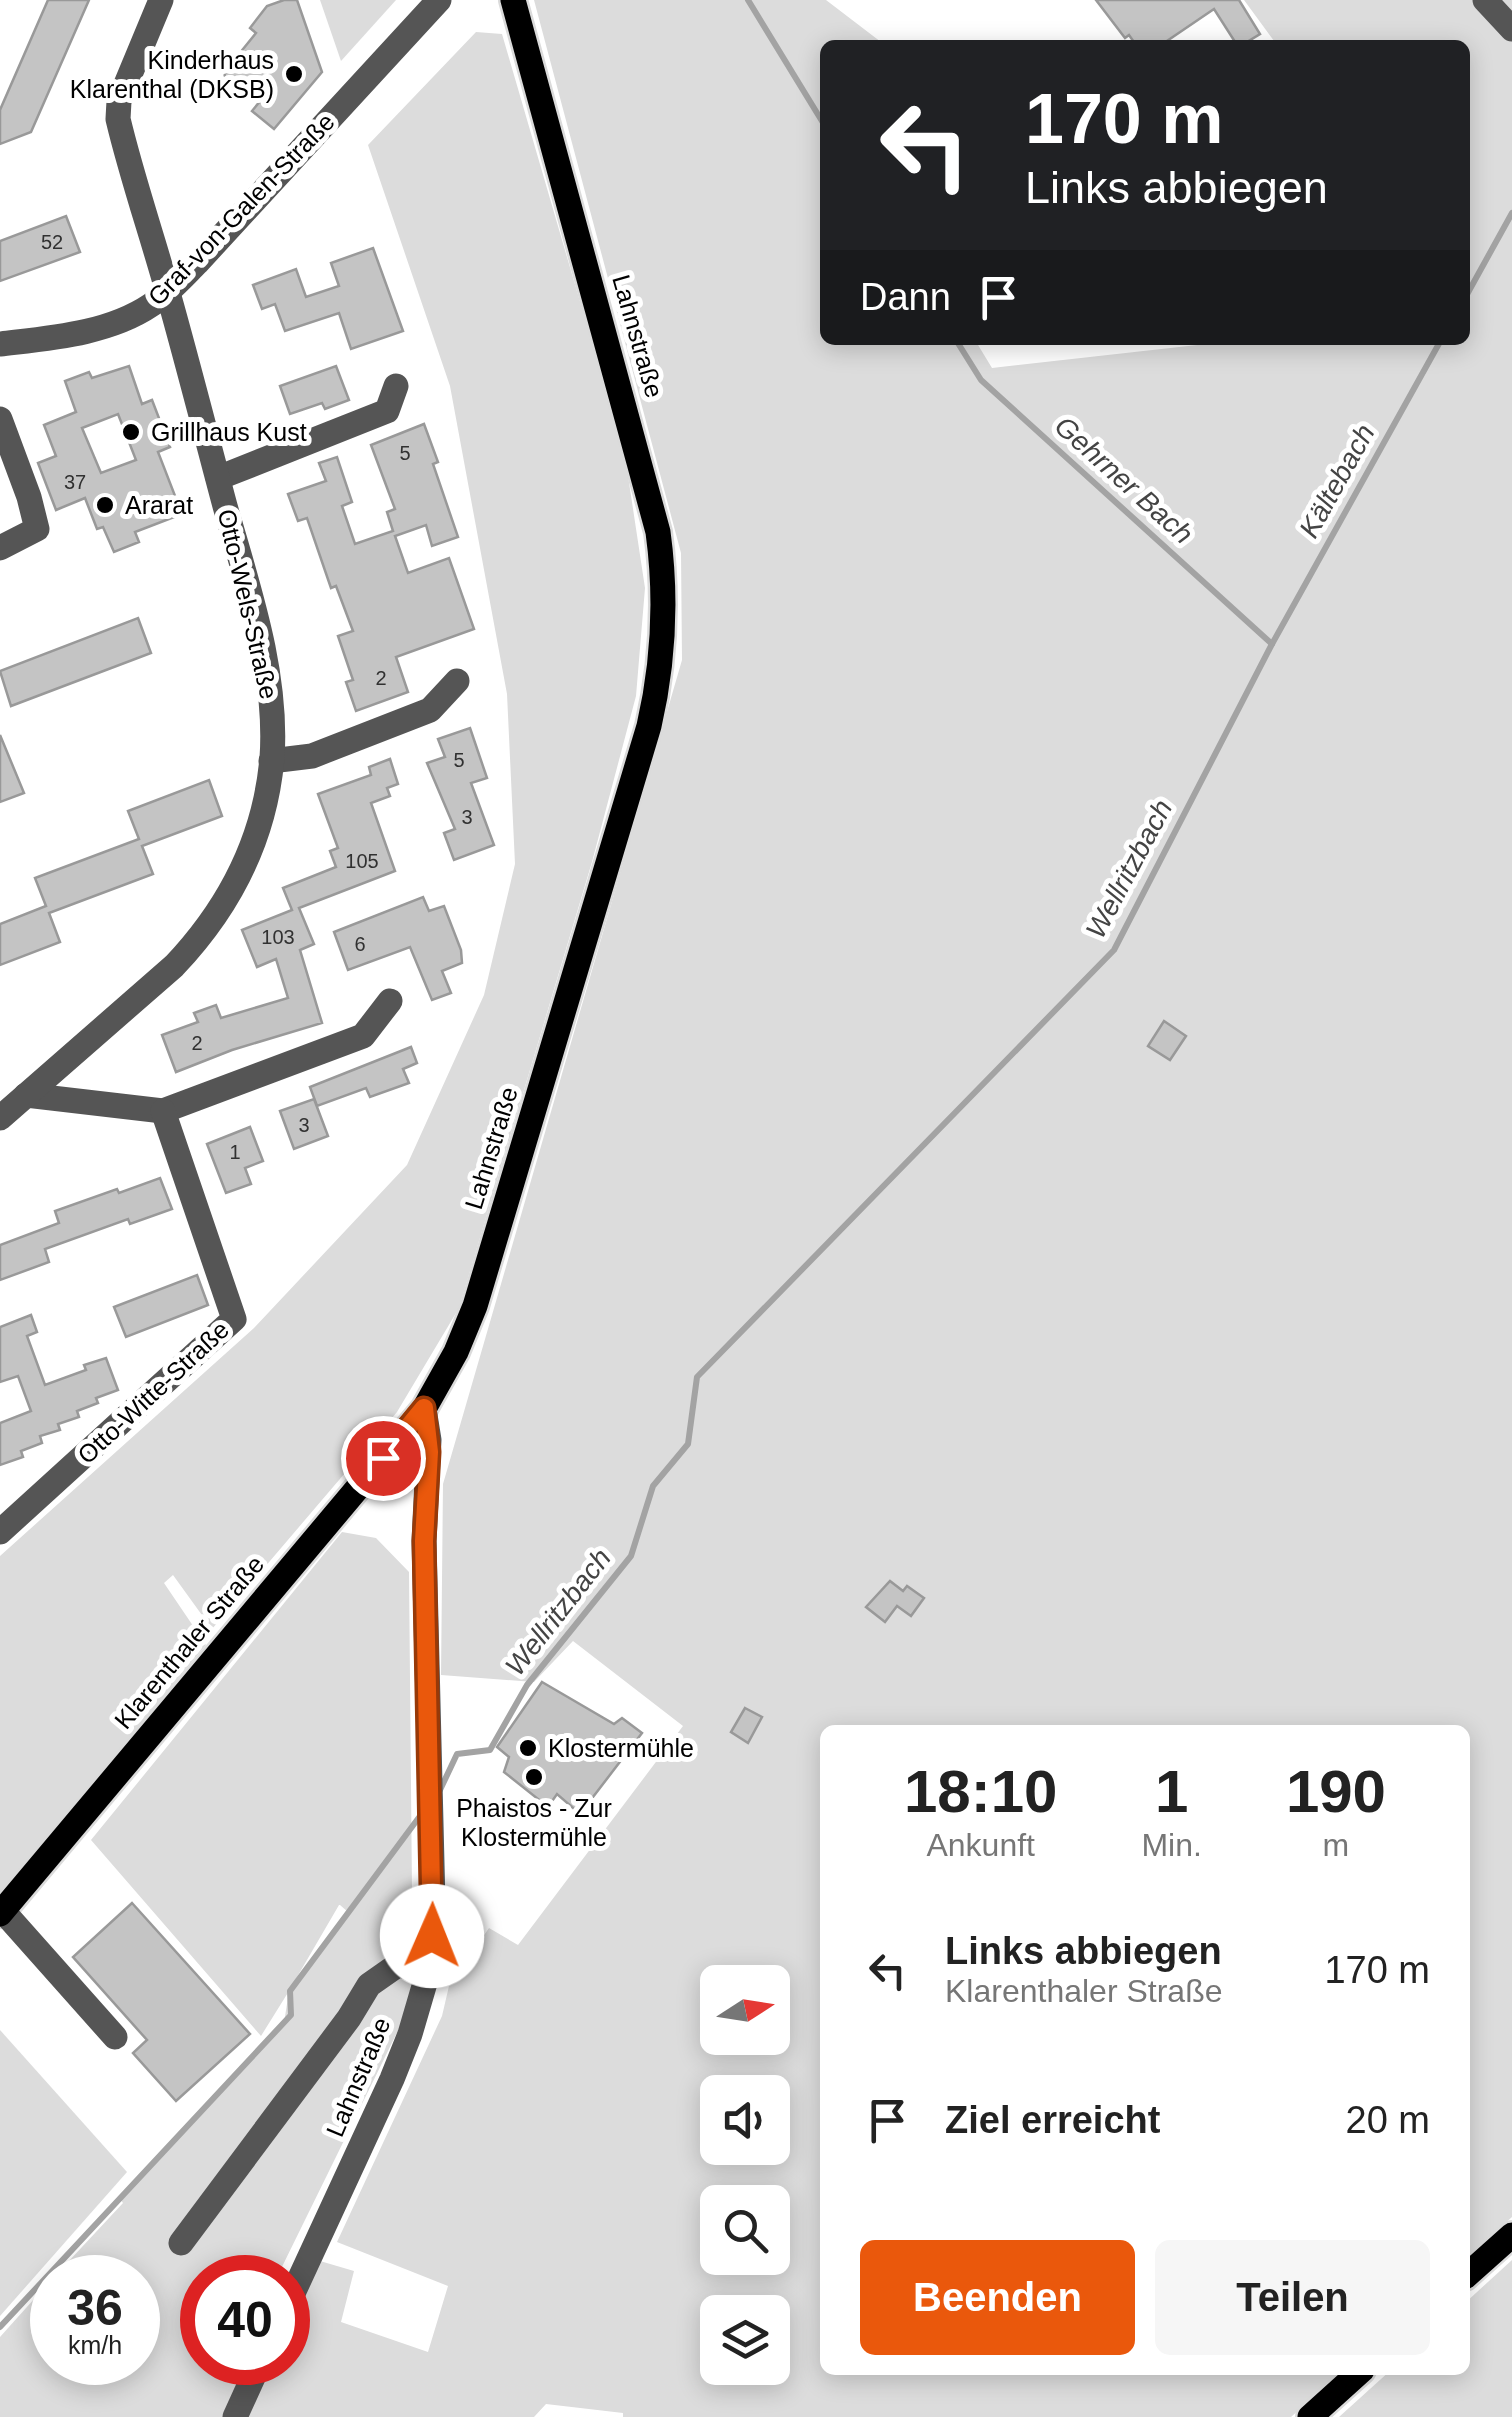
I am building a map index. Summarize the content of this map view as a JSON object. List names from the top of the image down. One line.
{"streets":{"main road":["Lahnstraße","Klarenthaler Straße"],"street":["Graf-von-Galen-Straße","Otto-Wels-Straße","Otto-Witte-Straße"]},"crossings":[["Graf-von-Galen-Straße","Otto-Wels-Straße"],["Lahnstraße","Klarenthaler Straße"]],"water":["Gehrner Bach","Kältebach","Wellritzbach"],"places":["Kinderhaus Klarenthal (DKSB)","Grillhaus Kust","Ararat","Klostermühle","Phaistos - Zur Klostermühle"],"house_numbers":["52","5","37","2","5","3","105","103","6","2","3","1"],"north":"right","page":{"turn":["170 m","Links abbiegen"],"then":"Dann","eta":["18:10","Ankunft","1","Min.","190","m"],"list":[{"name":"Links abbiegen","note":"Klarenthaler Straße","value":"170 m"},{"name":"Ziel erreicht","value":"20 m"}],"buttons":["Beenden","Teilen"],"speed":"36 km/h","limit":"40"}}
